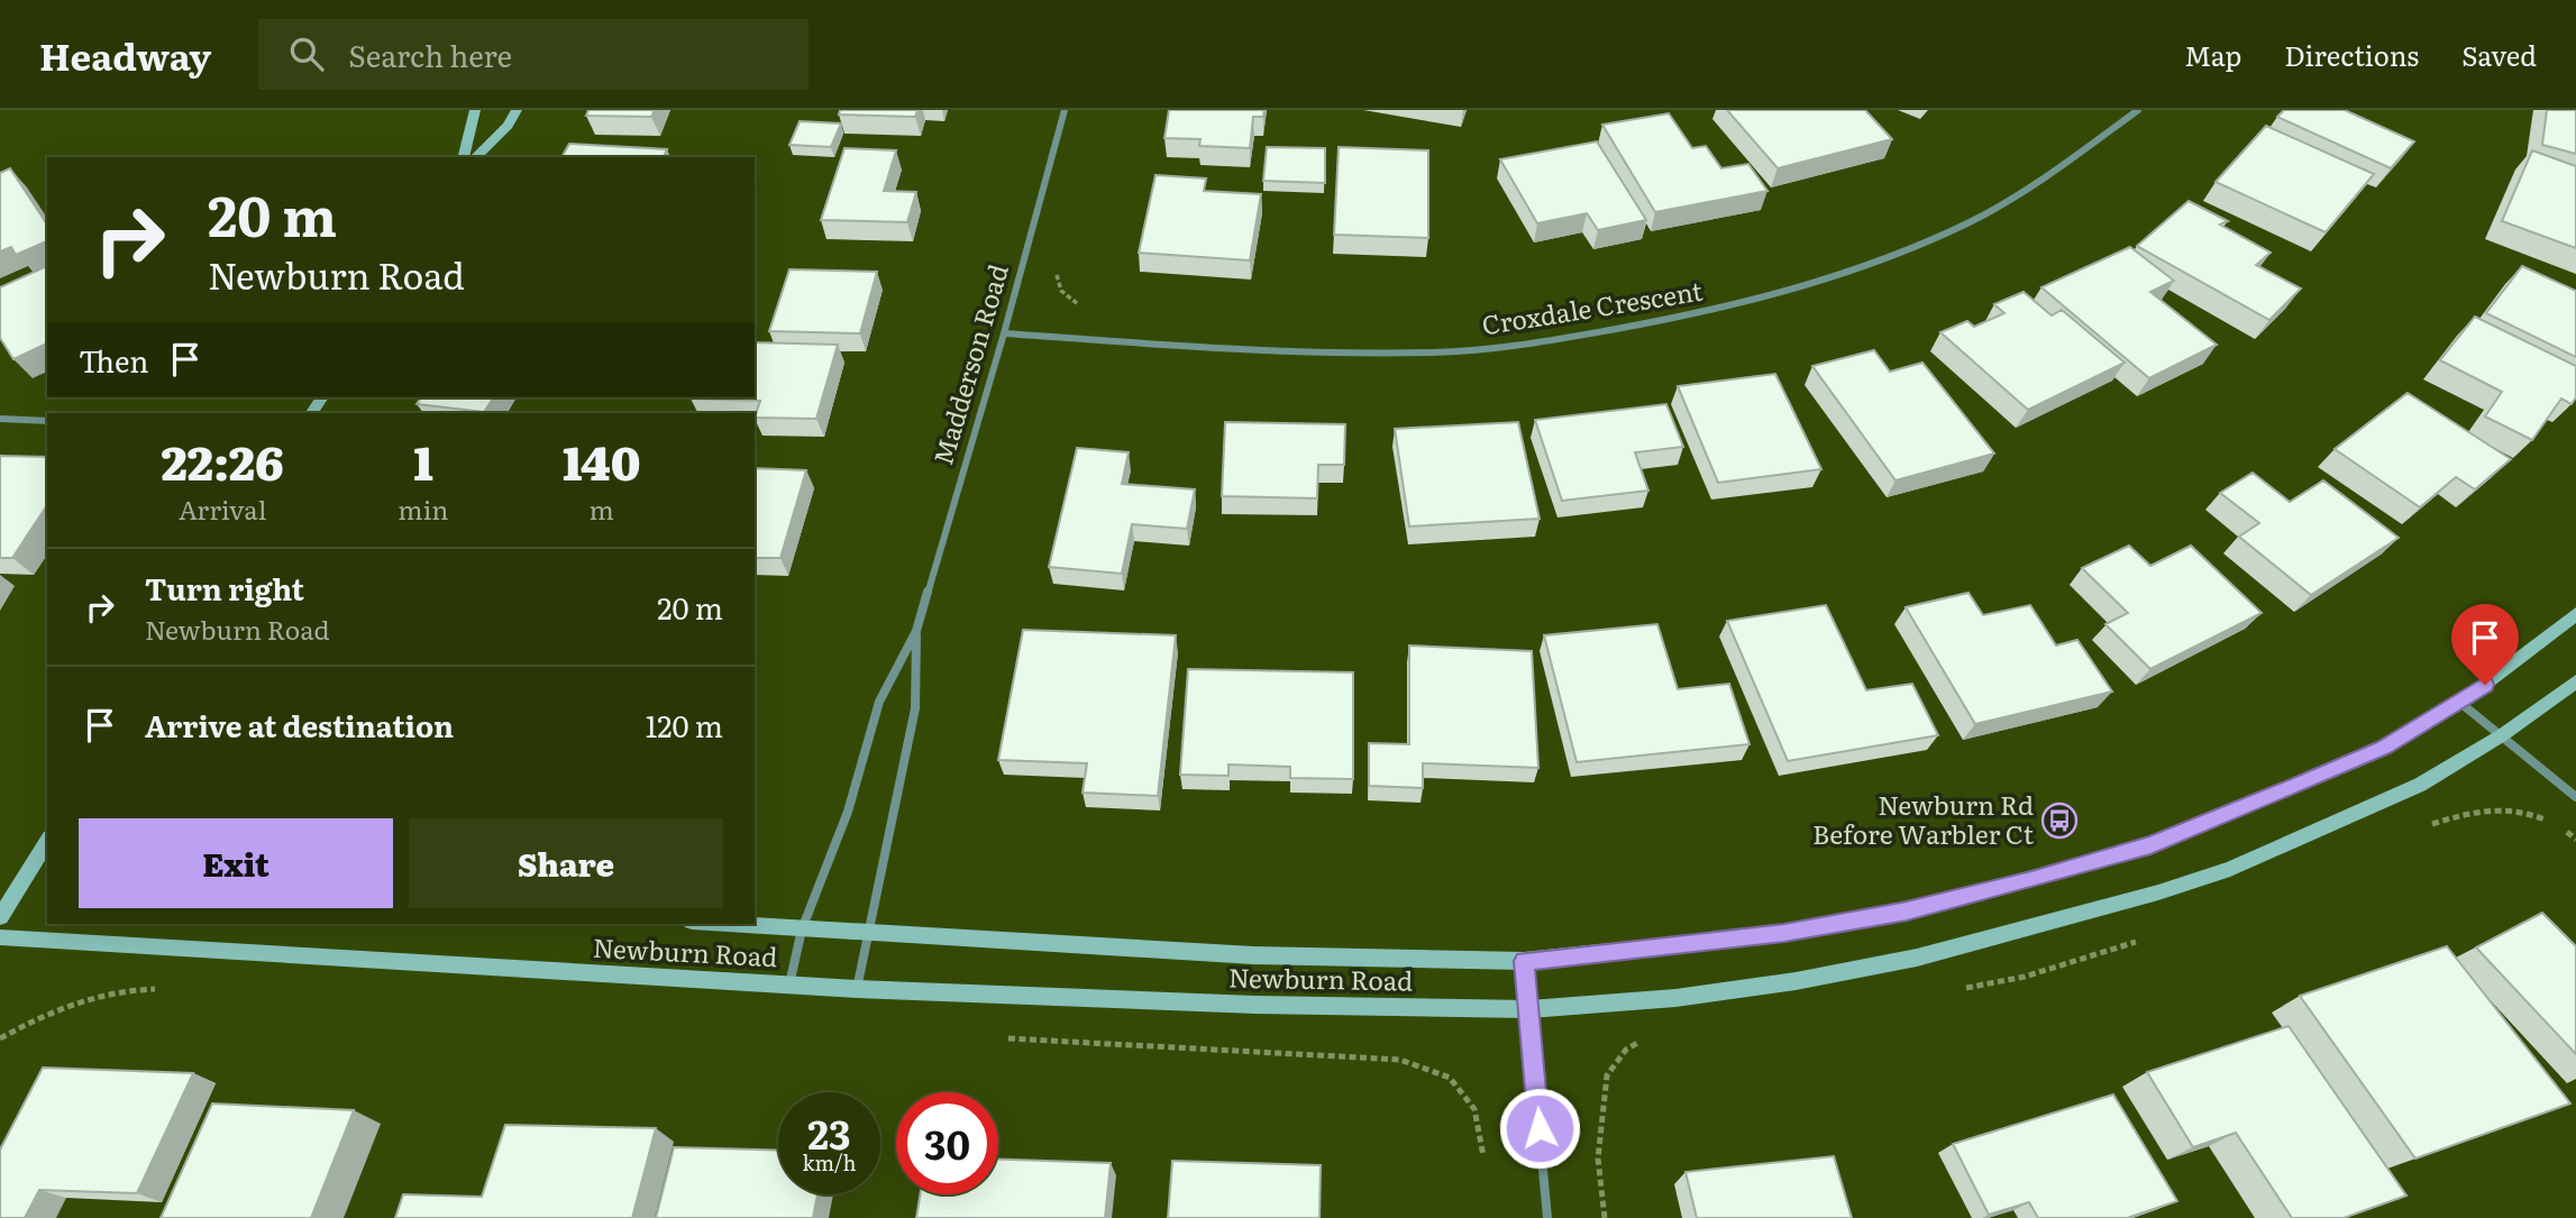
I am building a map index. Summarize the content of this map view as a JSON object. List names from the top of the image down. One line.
{"streets":{"street":["Croxdale Crescent","Madderson Road","Newburn Road"]},"crossings":[["Croxdale Crescent","Madderson Road"],["Madderson Road","Newburn Road"]],"places":{"bus stop":["Newburn Rd Before Warbler Ct"]},"page":{"header":"Headway","search":"Search here","nav":["Map","Directions","Saved"],"turn":["20 m","Newburn Road"],"then":"Then","eta":["22:26","Arrival","1","min","140","m"],"list":[{"name":"Turn right","note":"Newburn Road","value":"20 m"},{"name":"Arrive at destination","value":"120 m"}],"buttons":["Exit","Share"],"speed":"23 km/h","limit":"30"}}
